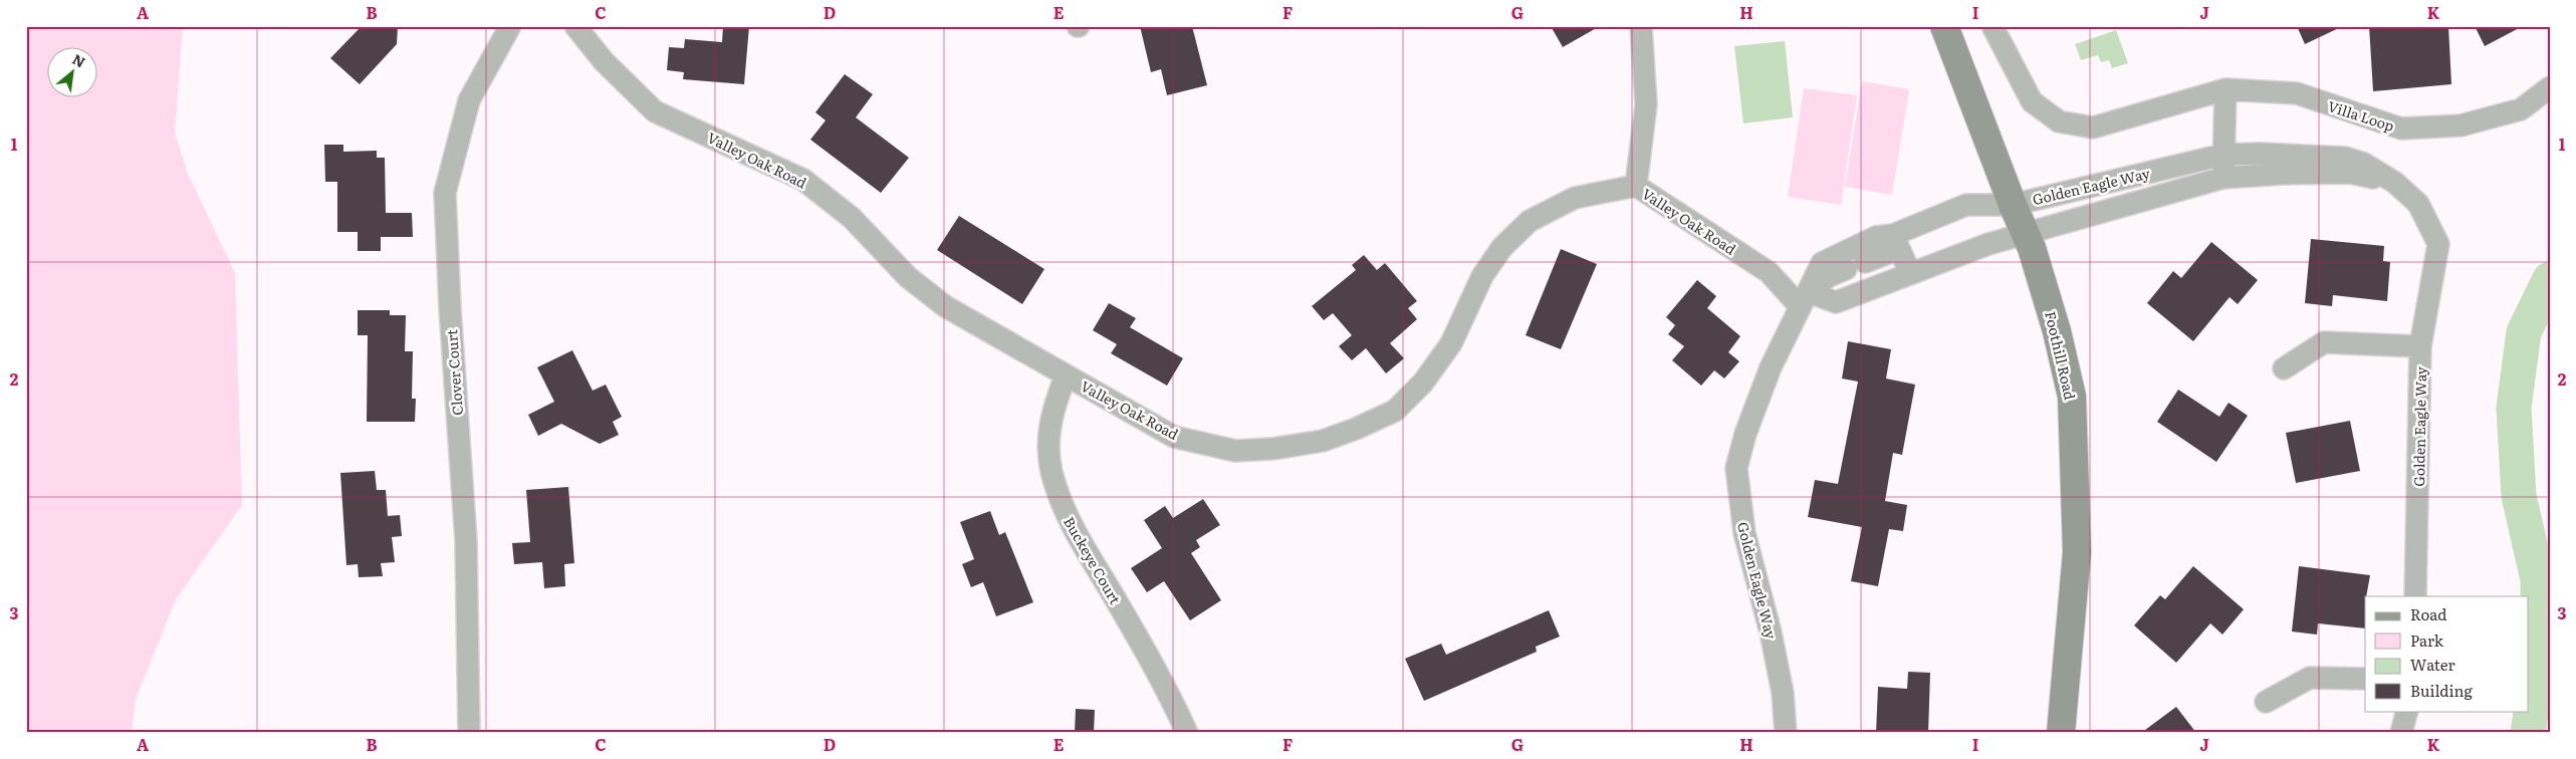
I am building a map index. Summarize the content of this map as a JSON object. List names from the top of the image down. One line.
{"streets":{"main road":["Foothill Road"],"street":["Villa Loop","Valley Oak Road","Golden Eagle Way","Clover Court","Buckeye Court"]},"crossings":[["Valley Oak Road","Golden Eagle Way"],["Valley Oak Road","Buckeye Court"],["Golden Eagle Way","Foothill Road"]],"legend":["Road","Park","Water","Building"],"north":"top right","grid":{"columns":["A","B","C","D","E","F","G","H","I","J","K"],"rows":["1","2","3"]}}
